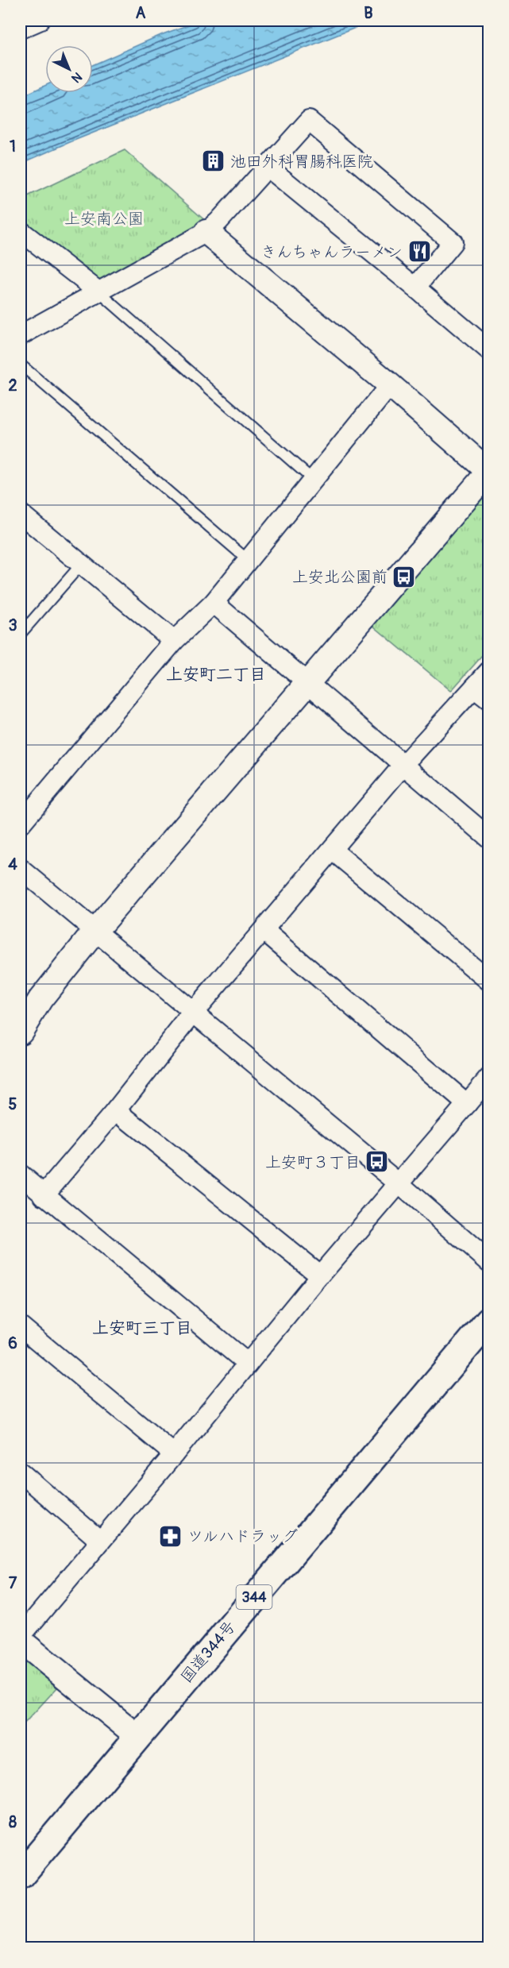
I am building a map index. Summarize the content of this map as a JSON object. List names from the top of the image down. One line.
{"streets":{"highway":["344","国道344号"]},"districts":["上安町二丁目","上安町三丁目"],"parks":["上安南公園"],"places":{"building":["池田外科胃腸科医院"],"restaurant":["きんちゃんラーメン"],"bus stop":["上安北公園前","上安町３丁目"],"pharmacy":["ツルハドラッグ"]},"north":"bottom right","grid":{"columns":["A","B"],"rows":["1","2","3","4","5","6","7","8"]}}
